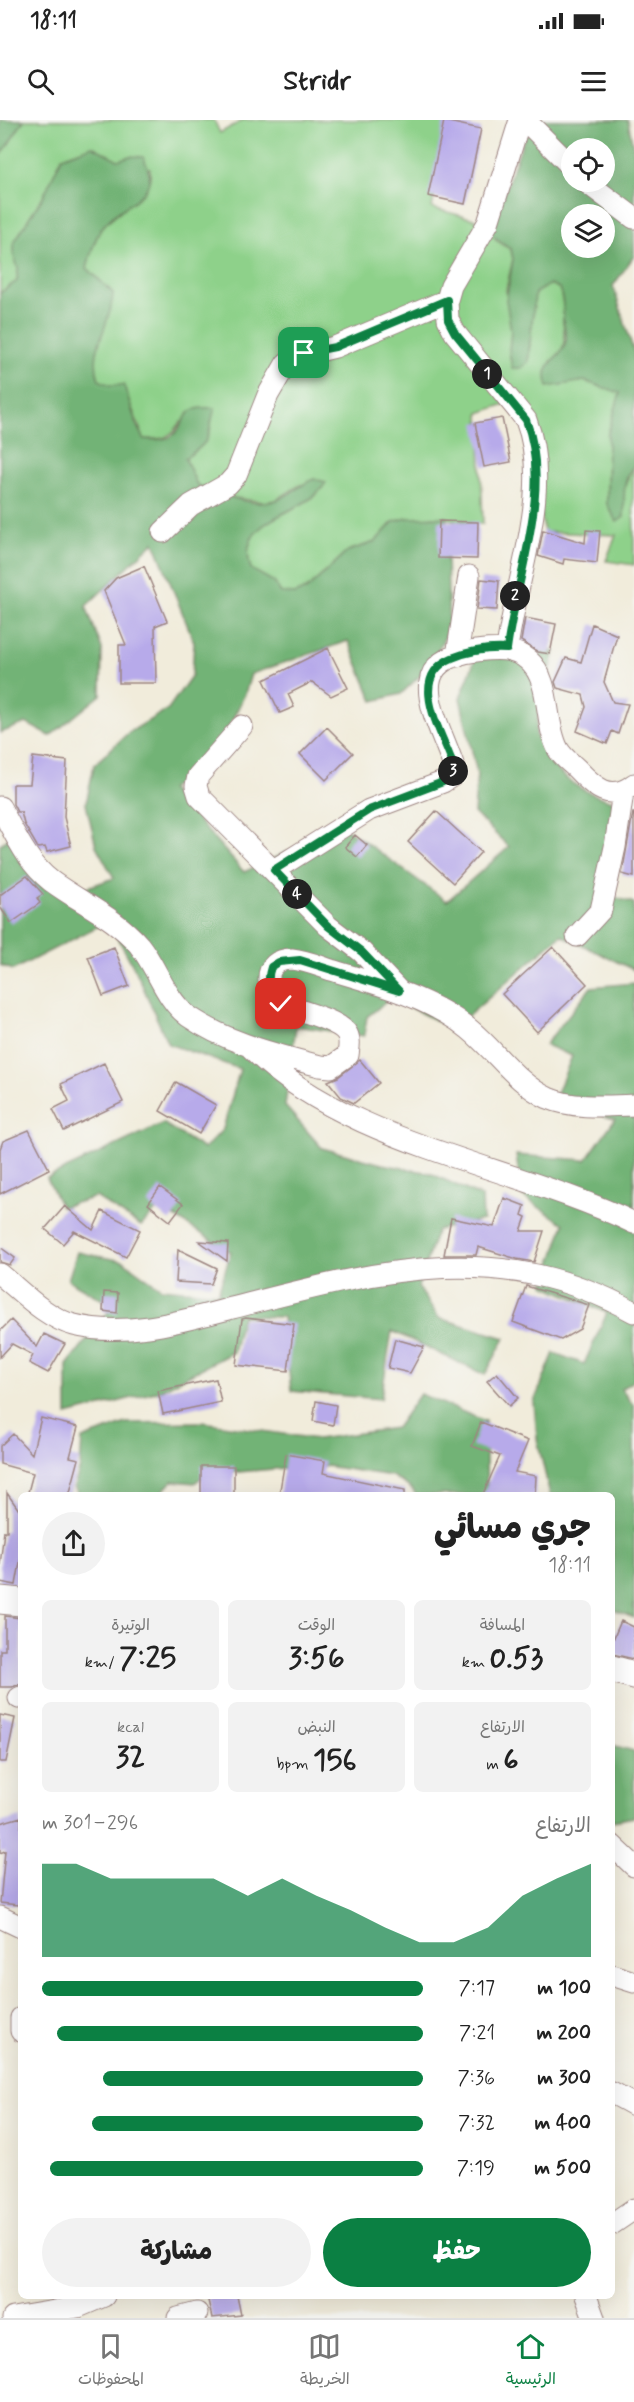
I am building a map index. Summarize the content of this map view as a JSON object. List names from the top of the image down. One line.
{"page":{"status":"18:11","header":"Stridr","pins":["1","2","3","4"],"heading":["جري مسائي","18:11"],"stats":[["المسافة","0.53 km"],["الوقت","3:56"],["الوتيرة","7:25 /km"],["الارتفاع","6 m"],["النبض","156 bpm"],["kcal","32"]],"chart":["الارتفاع","296–301 m"],"list":[{"name":"100 m","note":"7:17"},{"name":"200 m","note":"7:21"},{"name":"300 m","note":"7:36"},{"name":"400 m","note":"7:32"},{"name":"500 m","note":"7:19"}],"buttons":["حفظ","مشاركة"],"tabs":["الرئيسية","الخريطة","المحفوظات"]}}
